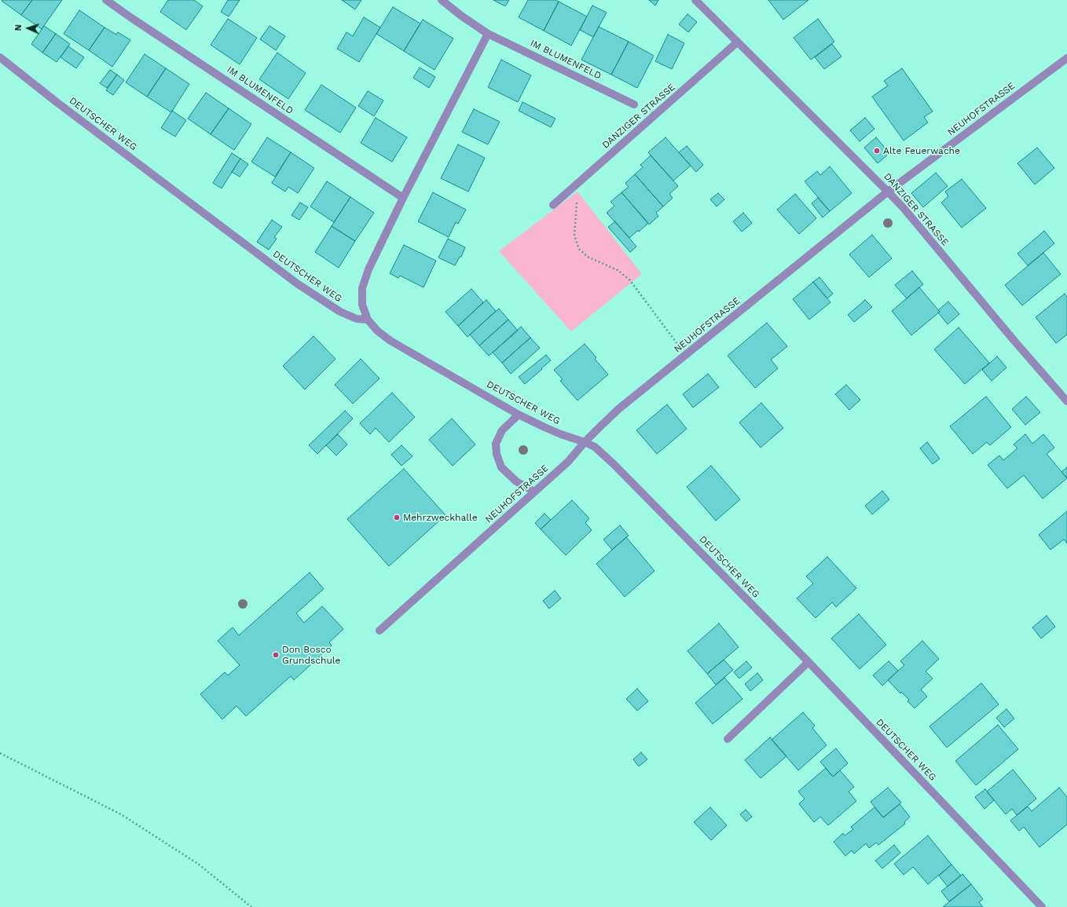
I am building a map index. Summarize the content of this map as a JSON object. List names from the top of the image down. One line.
{"streets":{"street":["IM BLUMENFELD","NEUHOFSTRASSE","DANZIGER STRASSE","DEUTSCHER WEG"]},"crossings":[["NEUHOFSTRASSE","DANZIGER STRASSE"],["NEUHOFSTRASSE","DEUTSCHER WEG"]],"places":["Alte Feuerwache","Mehrzweckhalle","Don Bosco Grundschule"],"north":"left"}
